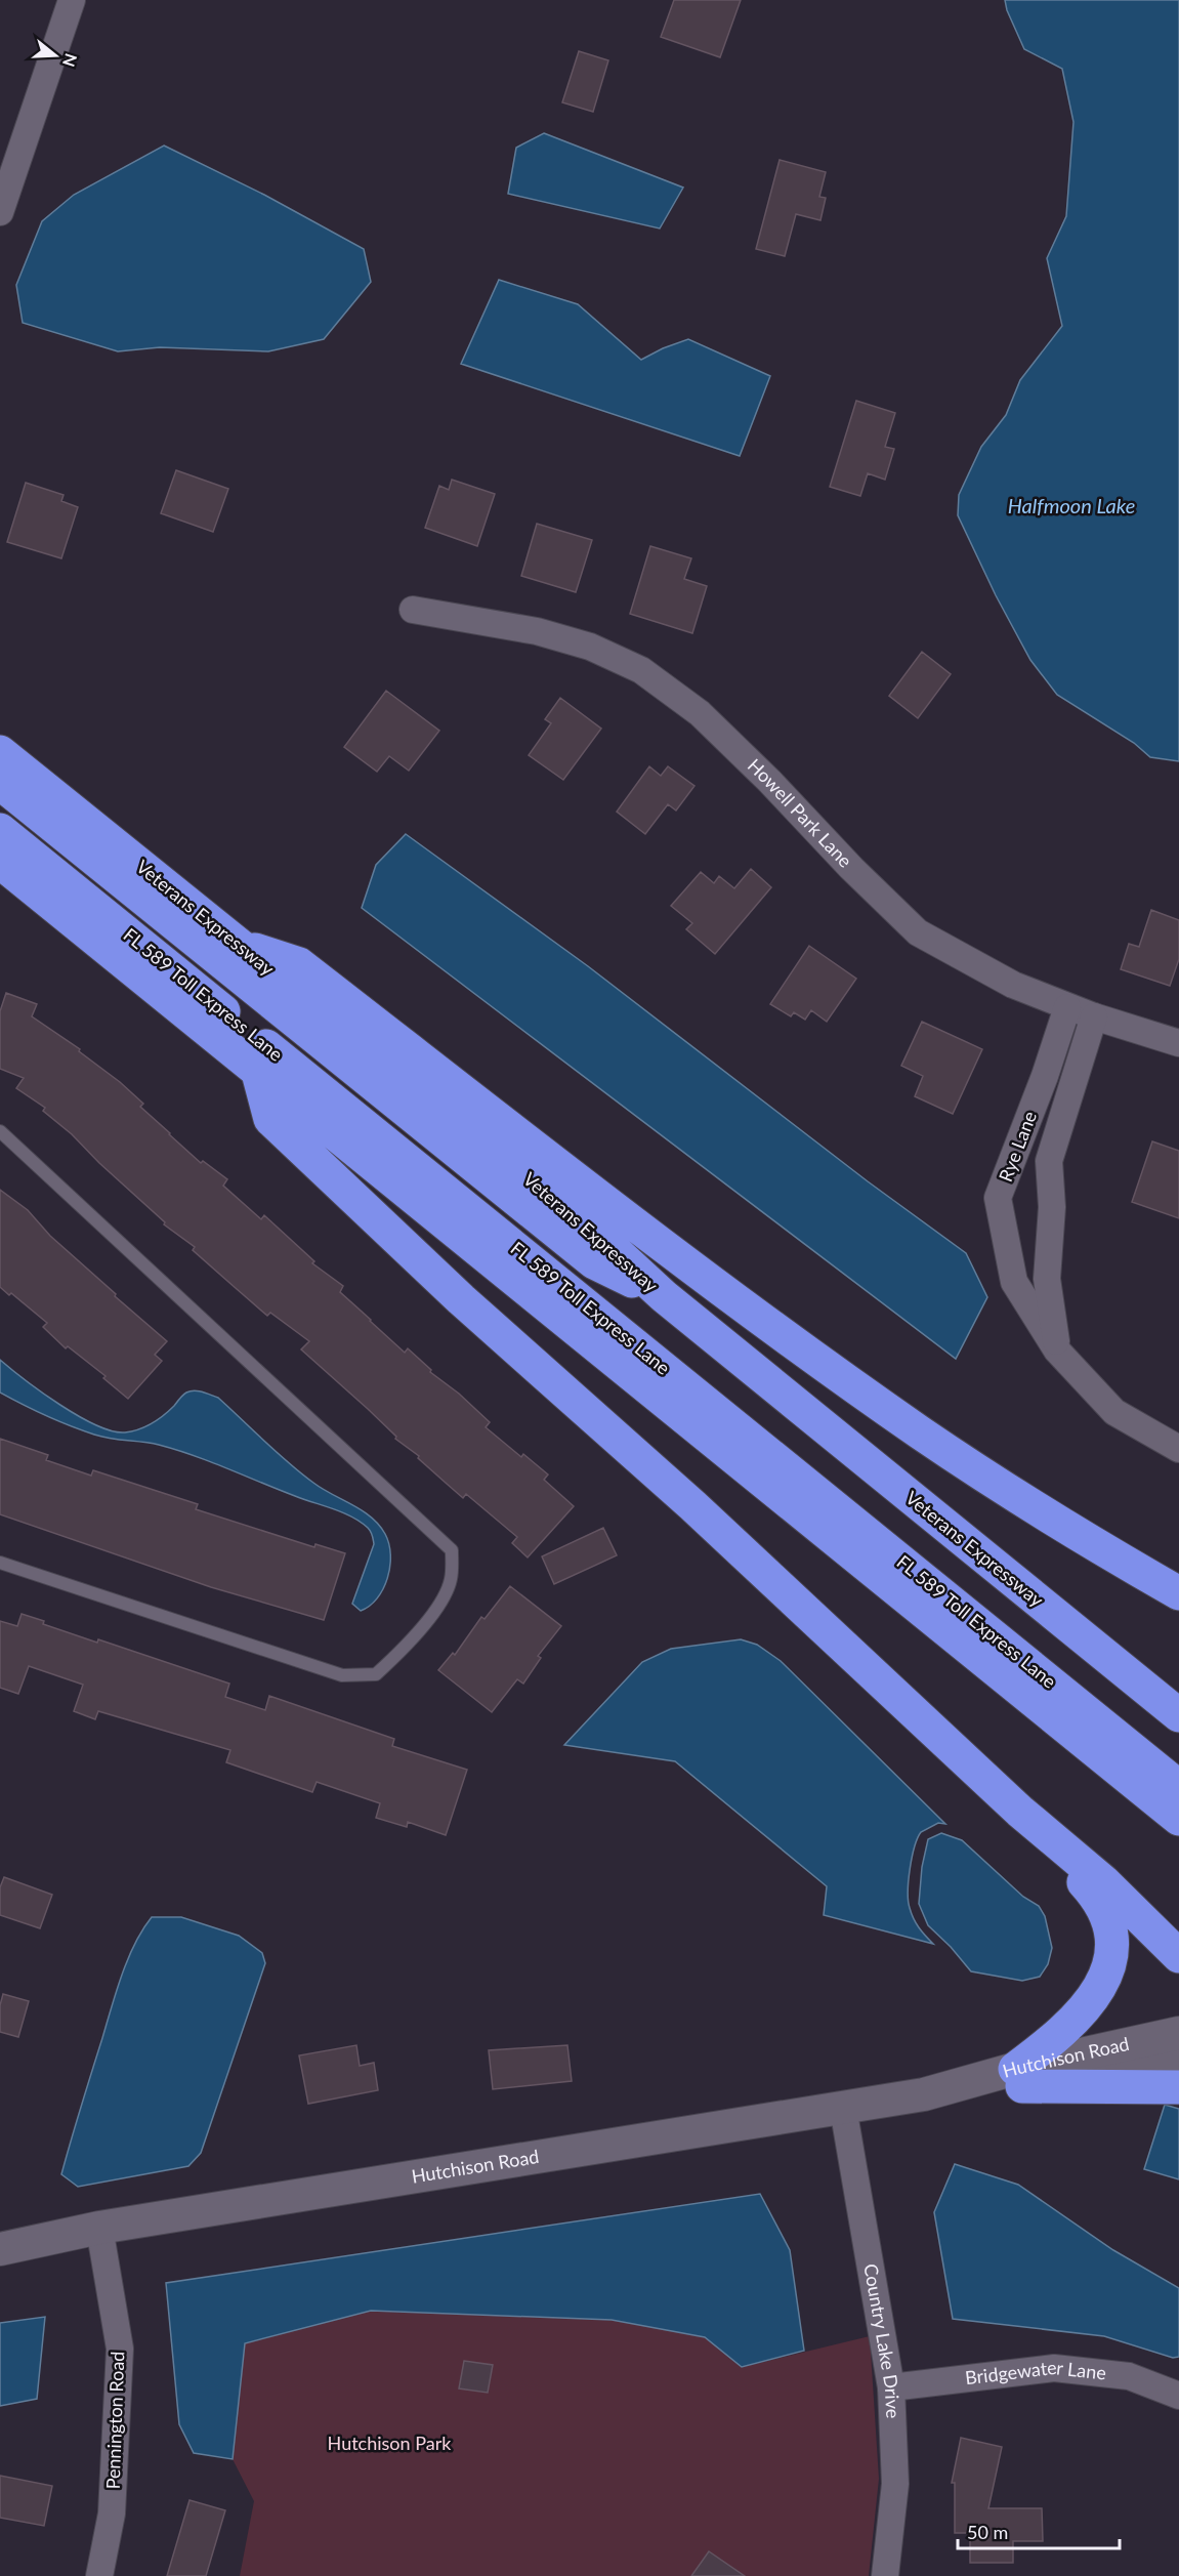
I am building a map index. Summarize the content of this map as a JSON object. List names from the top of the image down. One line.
{"streets":{"highway":["Veterans Expressway","FL 589 Toll Express Lane"],"street":["Howell Park Lane","Rye Lane","Hutchison Road","Country Lake Drive","Bridgewater Lane","Pennington Road"]},"crossings":[["Howell Park Lane","Rye Lane"],["Veterans Expressway","FL 589 Toll Express Lane"],["Hutchison Road","Country Lake Drive"],["Hutchison Road","Pennington Road"],["Country Lake Drive","Bridgewater Lane"]],"water":["Halfmoon Lake"],"parks":["Hutchison Park"],"scale_bar":"50 m","north":"right"}
